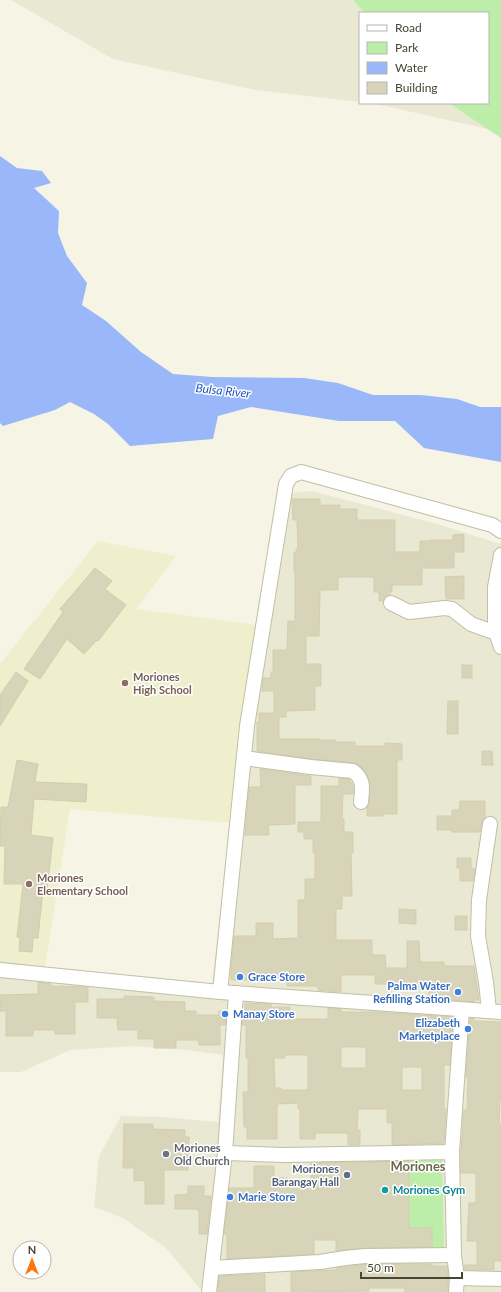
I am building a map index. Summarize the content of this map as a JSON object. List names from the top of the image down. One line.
{"districts":["Moriones"],"water":["Bulsa River"],"places":["Moriones High School","Moriones Elementary School","Grace Store","Palma Water Refilling Station","Manay Store","Elizabeth Marketplace","Moriones Old Church","Moriones Barangay Hall","Moriones Gym","Marie Store"],"legend":["Road","Park","Water","Building"],"scale_bar":"50 m","north":"top"}
